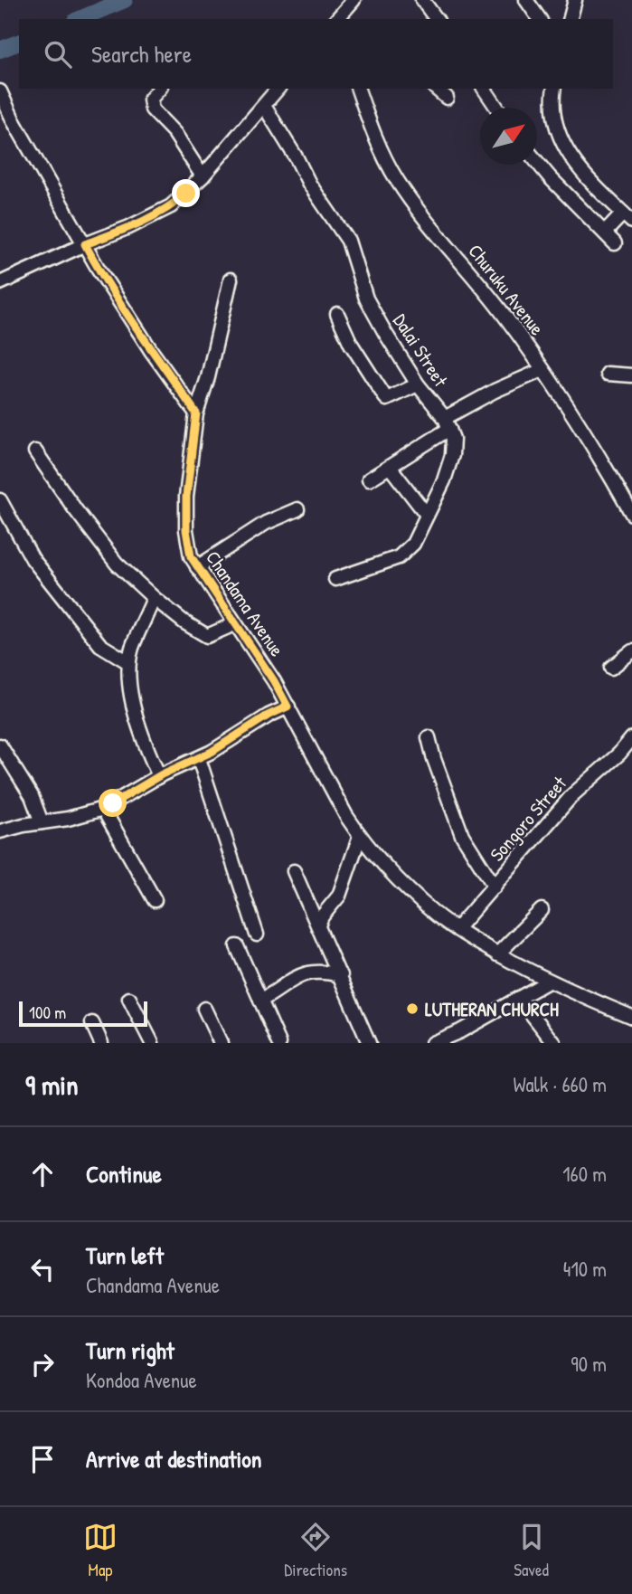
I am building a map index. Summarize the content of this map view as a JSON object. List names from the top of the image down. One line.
{"streets":{"street":["Churuku Avenue","Dalai Street","Chandama Avenue","Songoro Street"]},"crossings":[["Chandama Avenue","Songoro Street"]],"places":["LUTHERAN CHURCH"],"scale_bar":"100 m","north":"top right","page":{"search":"Search here","scale":"100 m","heading":["9 min","Walk · 660 m"],"list":[["Continue","160 m"],["Turn left","Chandama Avenue","410 m"],["Turn right","Kondoa Avenue","90 m"],"Arrive at destination"],"nav":["Map","Directions","Saved"]}}
